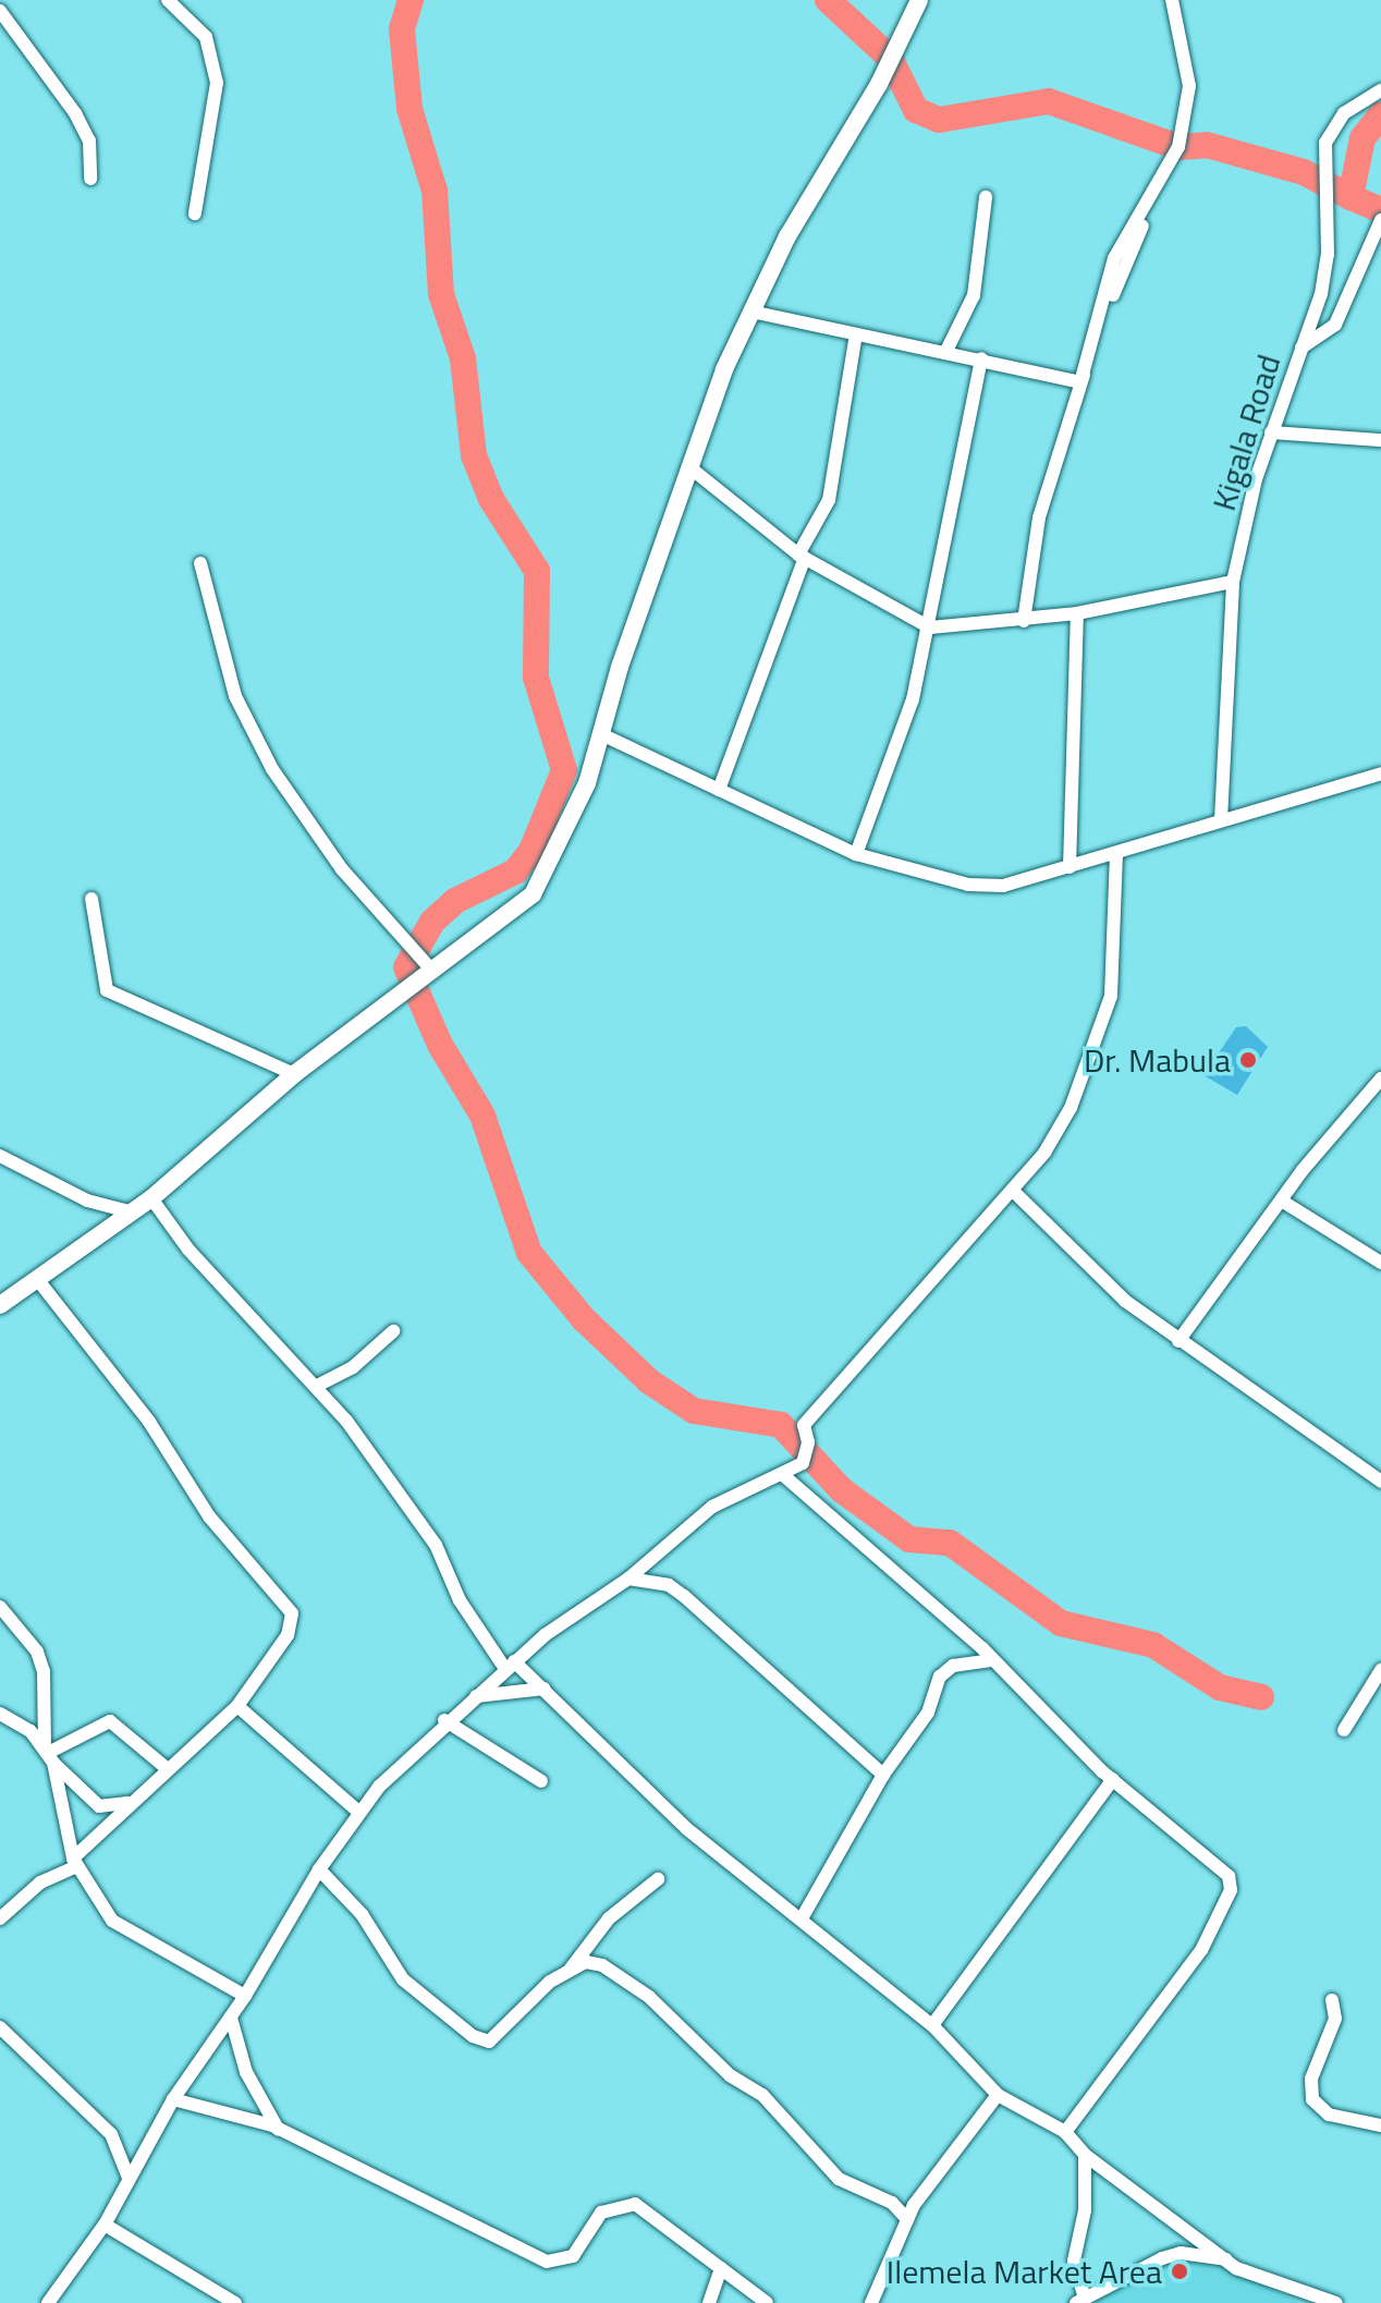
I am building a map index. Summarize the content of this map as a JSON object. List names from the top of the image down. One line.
{"streets":{"street":["Kigala Road"]},"places":["Dr. Mabula","Ilemela Market Area"]}
